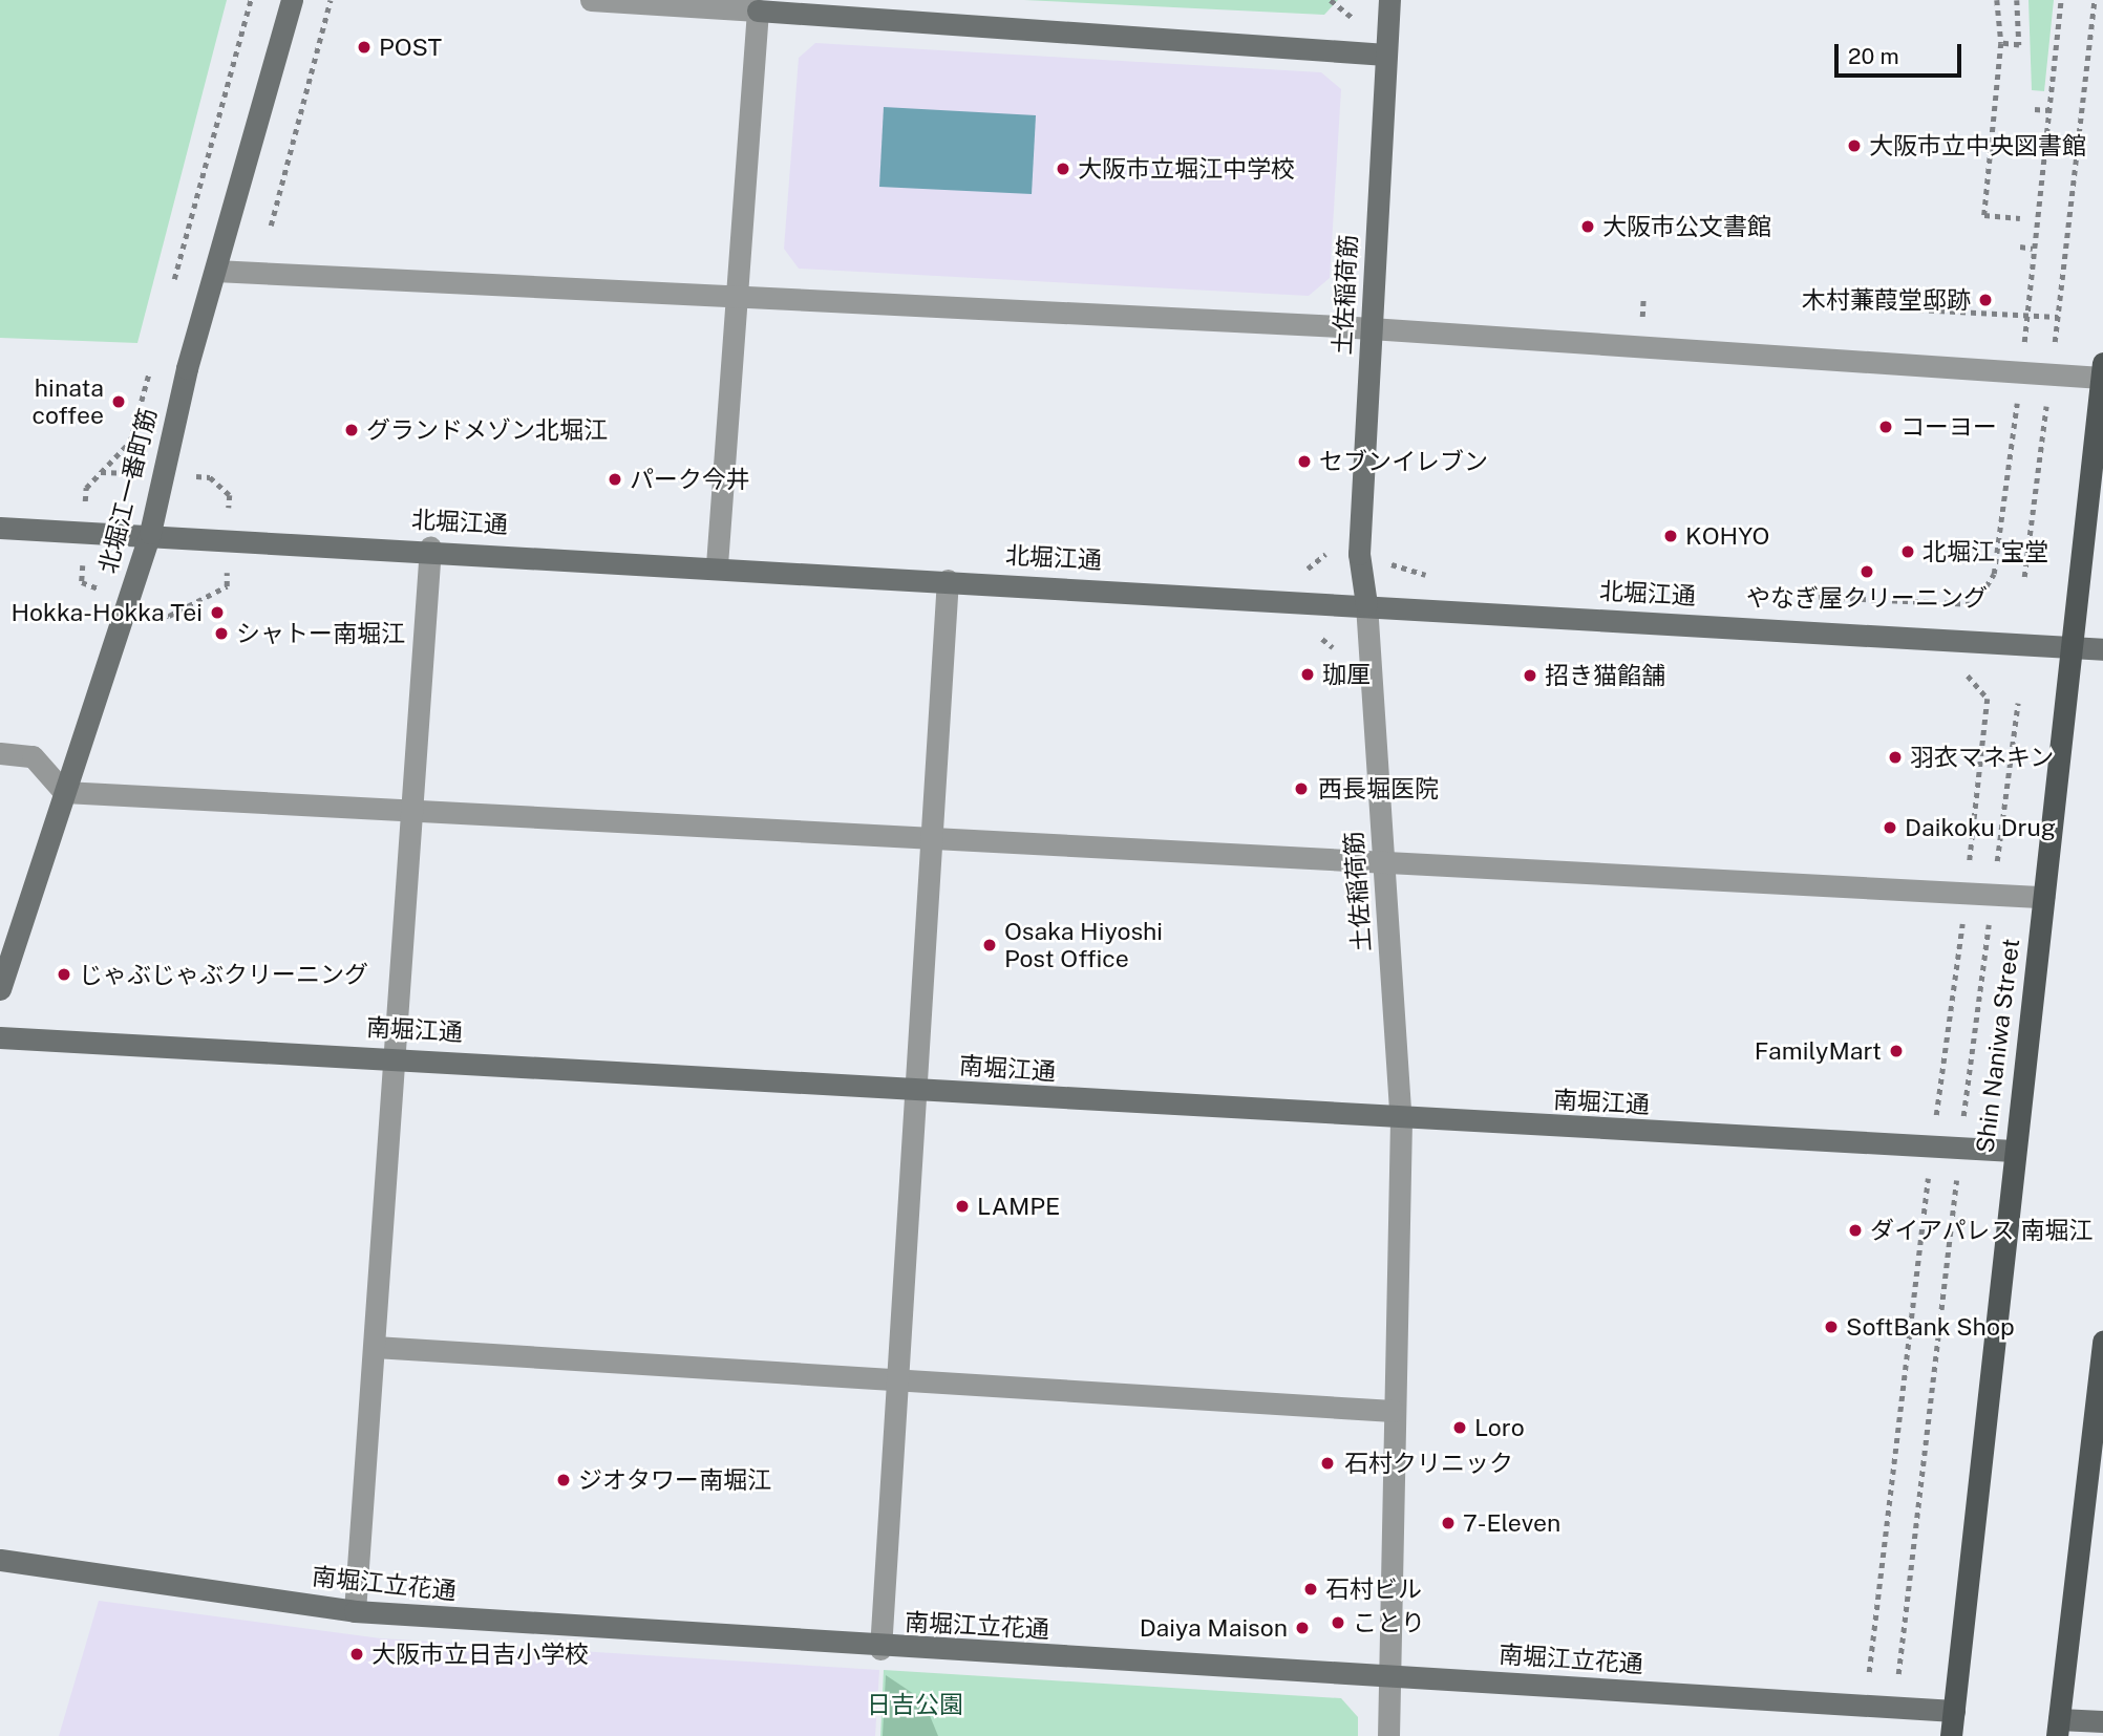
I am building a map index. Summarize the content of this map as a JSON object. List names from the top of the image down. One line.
{"streets":{"main road":["Shin Naniwa Street"],"street":["土佐稲荷筋","北堀江一番町筋","北堀江通","南堀江通","南堀江立花通"]},"crossings":[["土佐稲荷筋","北堀江通"],["土佐稲荷筋","南堀江通"],["土佐稲荷筋","南堀江立花通"],["北堀江一番町筋","北堀江通"],["北堀江通","Shin Naniwa Street"],["南堀江通","Shin Naniwa Street"],["Shin Naniwa Street","南堀江立花通"]],"parks":["日吉公園"],"places":["POST","大阪市立中央図書館","大阪市立堀江中学校","大阪市公文書館","木村蒹葭堂邸跡","hinata coffee","コーヨー","グランドメゾン北堀江","セブンイレブン","パーク今井","KOHYO","北堀江 宝堂","やなぎ屋クリーニング","Hokka-Hokka Tei","シャトー南堀江","珈厘","招き猫餡舗","羽衣マネキン","西長堀医院","Daikoku Drug","Osaka Hiyoshi Post Office","じゃぶじゃぶクリーニング","FamilyMart","LAMPE","ダイアパレス 南堀江","SoftBank Shop","Loro","石村クリニック","ジオタワー南堀江","7-Eleven","石村ビル","ことり","Daiya Maison","大阪市立日吉小学校"],"scale_bar":"20 m"}
